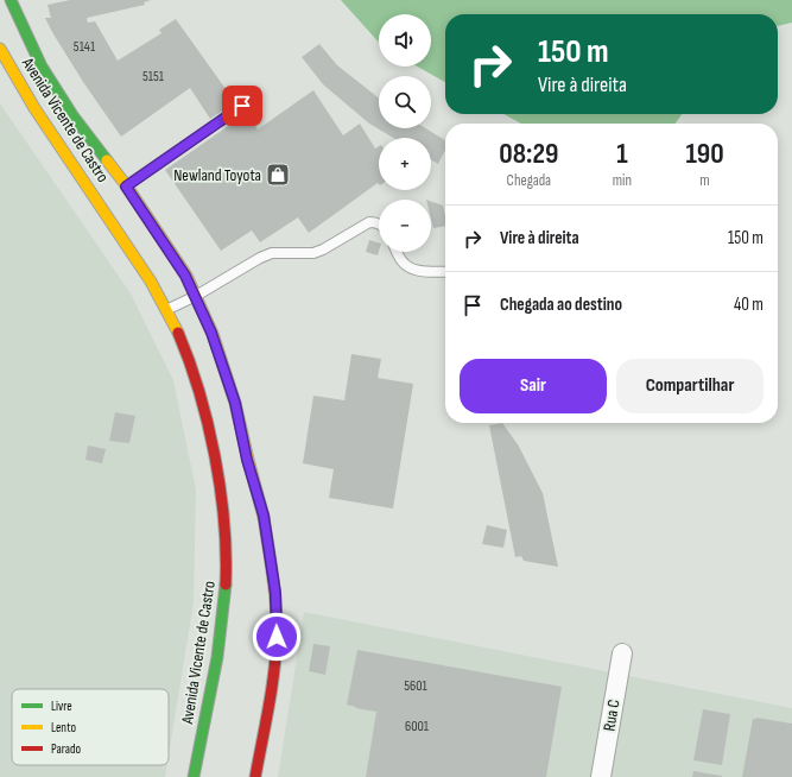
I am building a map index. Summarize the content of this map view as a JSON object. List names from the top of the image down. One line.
{"streets":{"main road":["Avenida Vicente de Castro"],"street":["Rua C"]},"places":{"shop":["Newland Toyota"]},"house_numbers":["5141","5151","5601","6001"],"legend":["Livre","Lento","Parado"],"page":{"map_buttons":["+","−"],"turn":["150 m","Vire à direita"],"eta":["08:29","Chegada","1","min","190","m"],"list":[{"name":"Vire à direita","value":"150 m"},{"name":"Chegada ao destino","value":"40 m"}],"buttons":["Sair","Compartilhar"]}}
